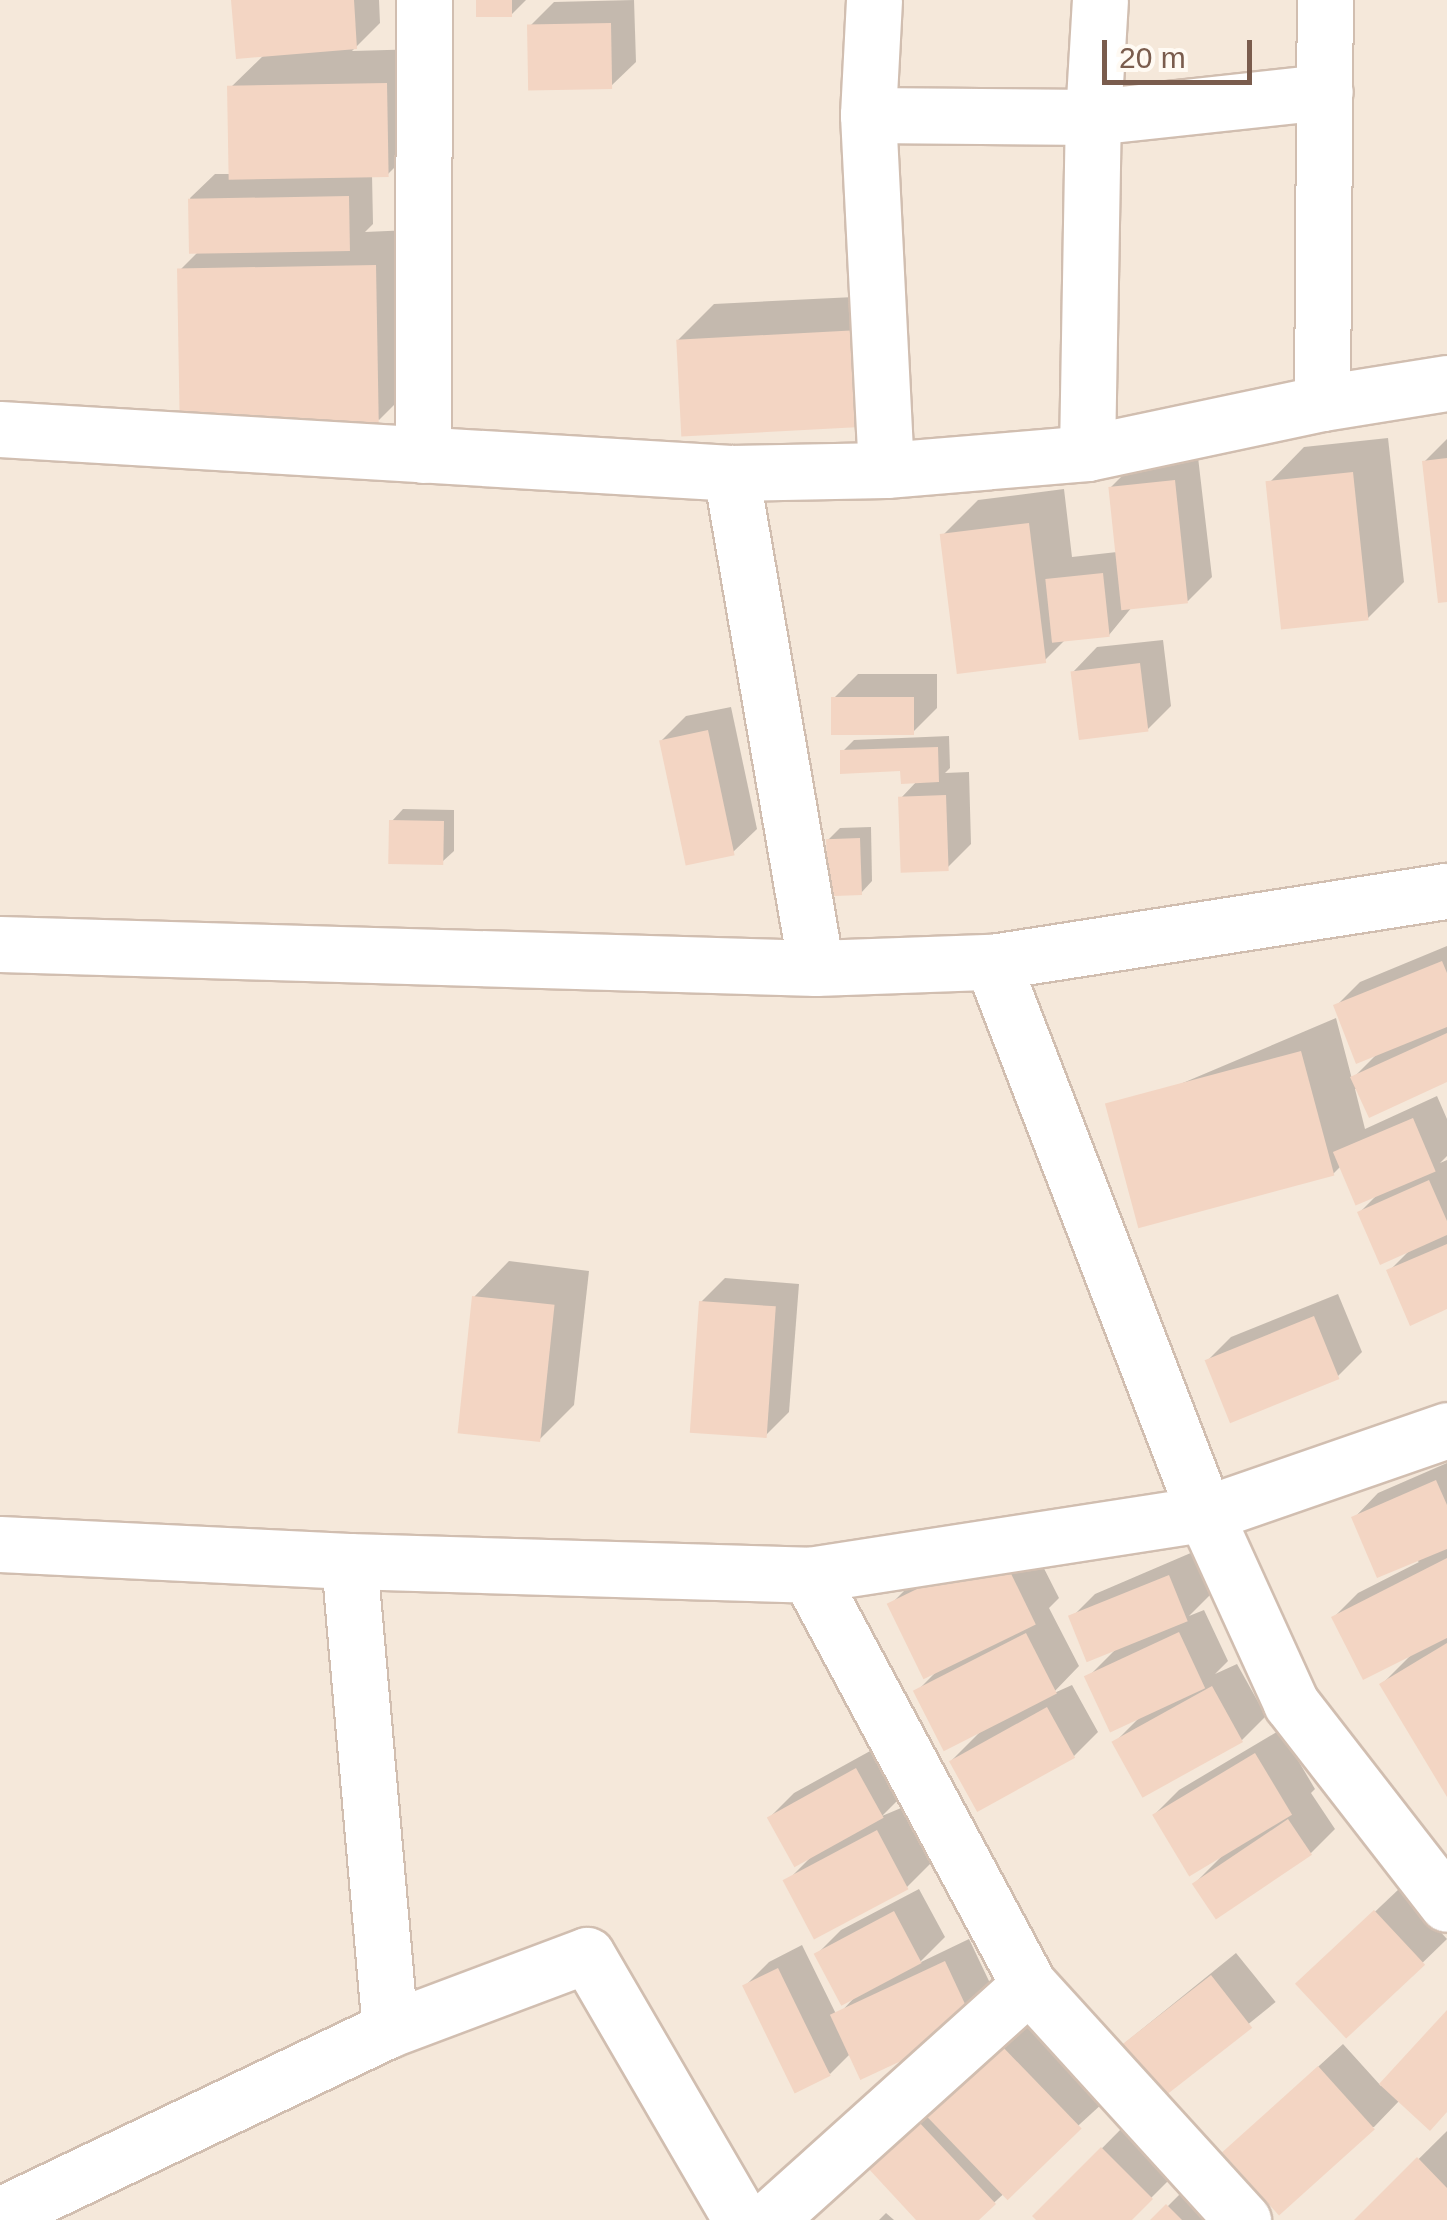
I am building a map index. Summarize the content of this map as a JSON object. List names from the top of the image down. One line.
{"scale_bar":"20 m"}
